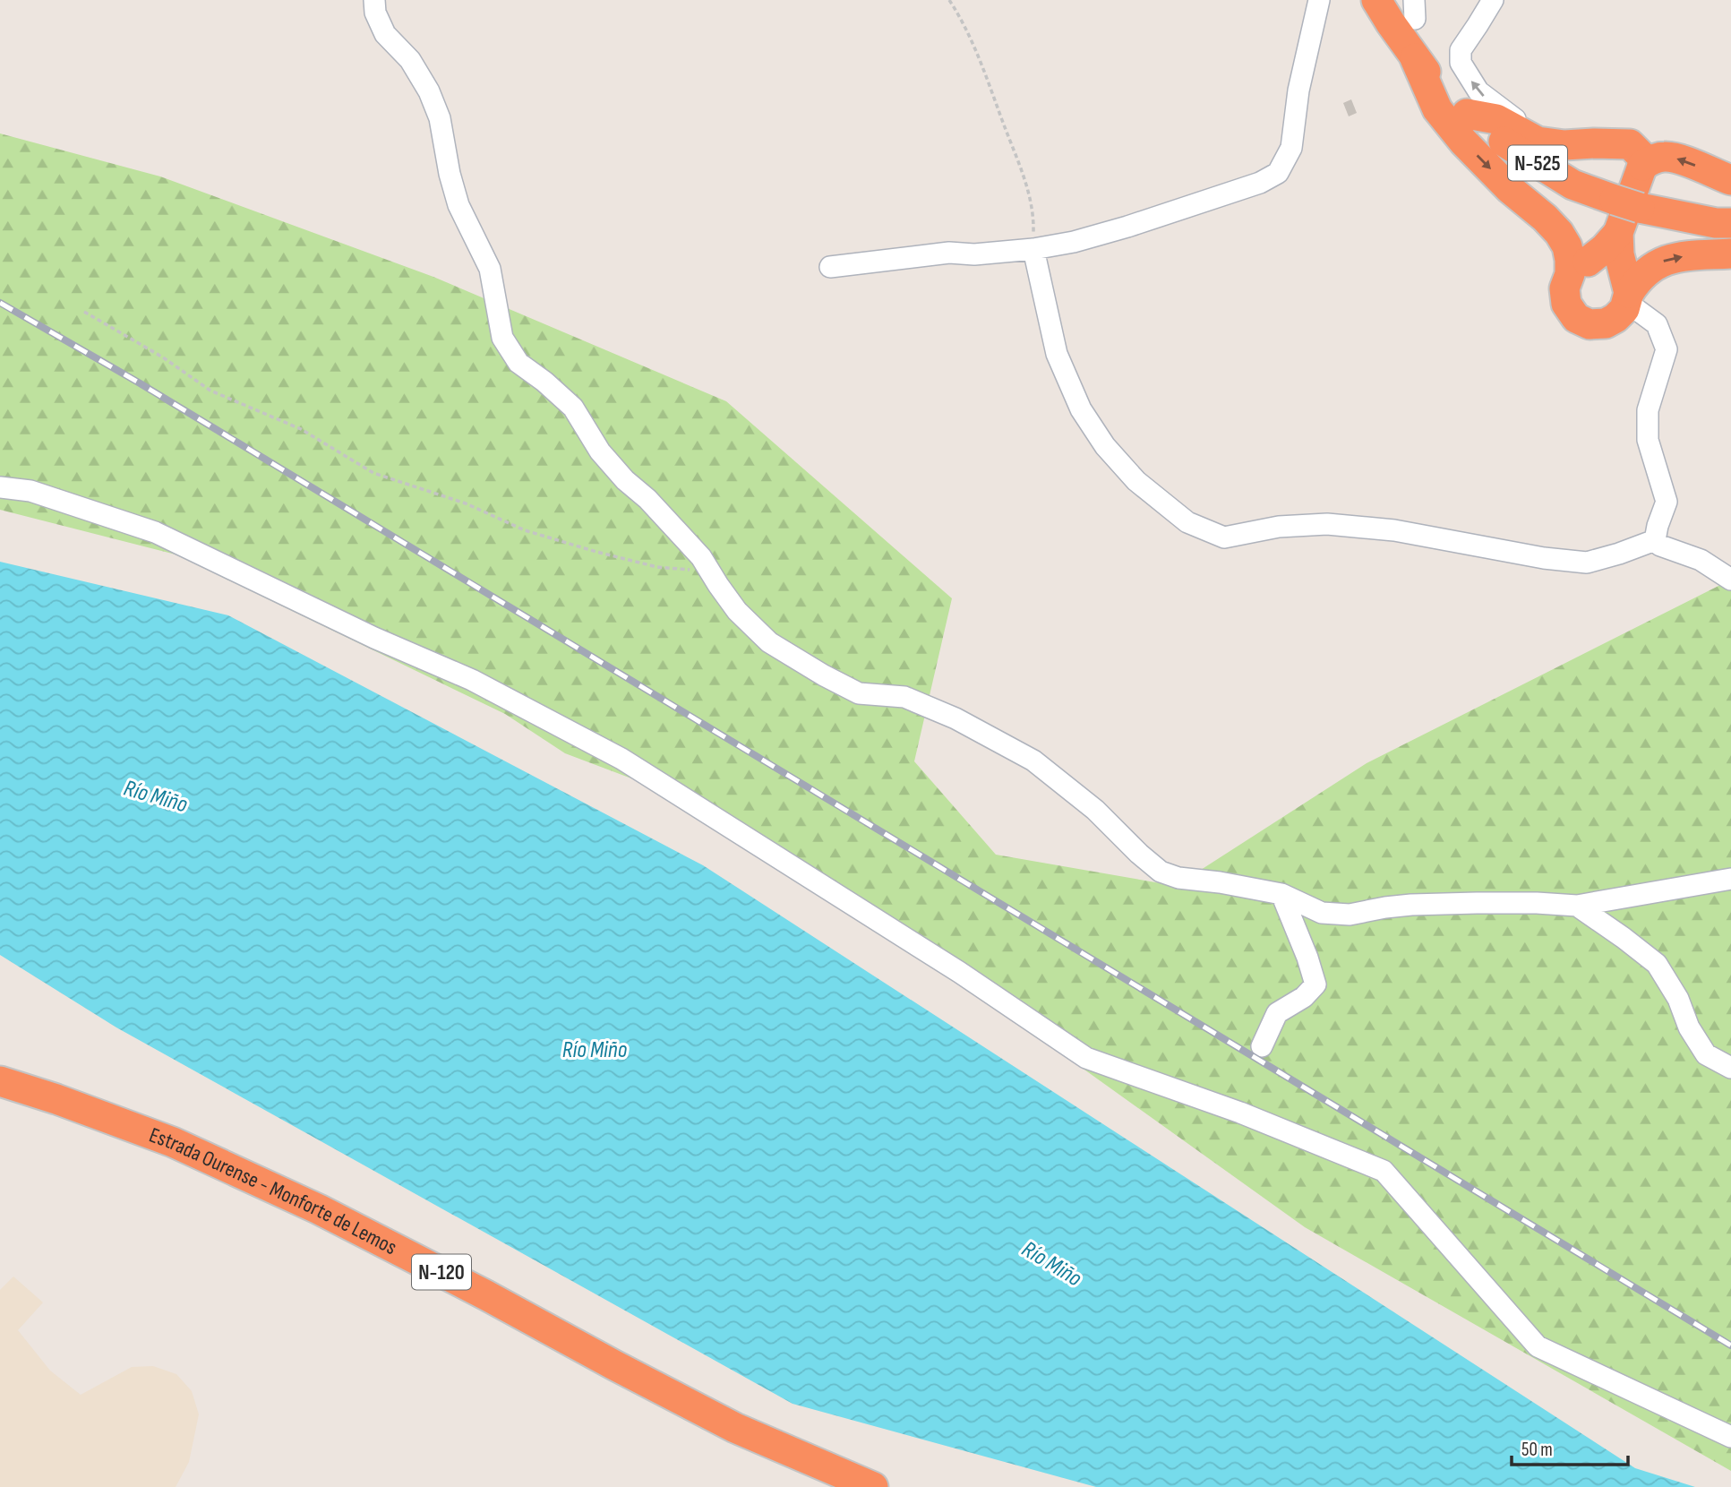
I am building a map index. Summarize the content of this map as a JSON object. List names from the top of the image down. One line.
{"streets":{"highway":["N-525","Estrada Ourense - Monforte de Lemos","N-120"]},"water":["Río Miño"],"scale_bar":"50 m"}
